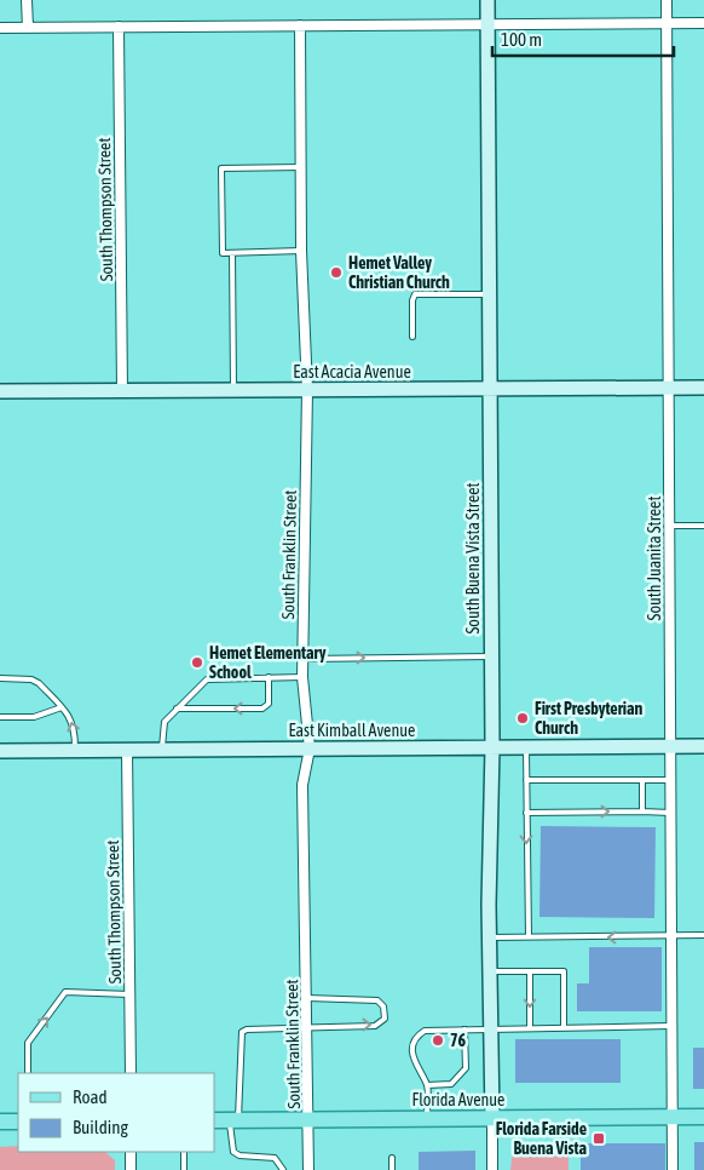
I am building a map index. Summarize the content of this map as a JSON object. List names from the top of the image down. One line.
{"streets":{"main road":["Florida Avenue"],"street":["South Thompson Street","East Acacia Avenue","South Franklin Street","South Buena Vista Street","South Juanita Street","East Kimball Avenue"]},"crossings":[["South Thompson Street","East Acacia Avenue"],["South Thompson Street","East Kimball Avenue"],["East Acacia Avenue","South Franklin Street"],["East Acacia Avenue","South Buena Vista Street"],["East Acacia Avenue","South Juanita Street"],["South Franklin Street","East Kimball Avenue"],["South Franklin Street","Florida Avenue"],["South Buena Vista Street","East Kimball Avenue"],["South Buena Vista Street","Florida Avenue"],["South Juanita Street","East Kimball Avenue"],["South Juanita Street","Florida Avenue"]],"places":{"other":["Hemet Valley Christian Church","Hemet Elementary School","First Presbyterian Church","76"],"transit":["Florida Farside Buena Vista"]},"legend":["Road","Building"],"scale_bar":"100 m"}
